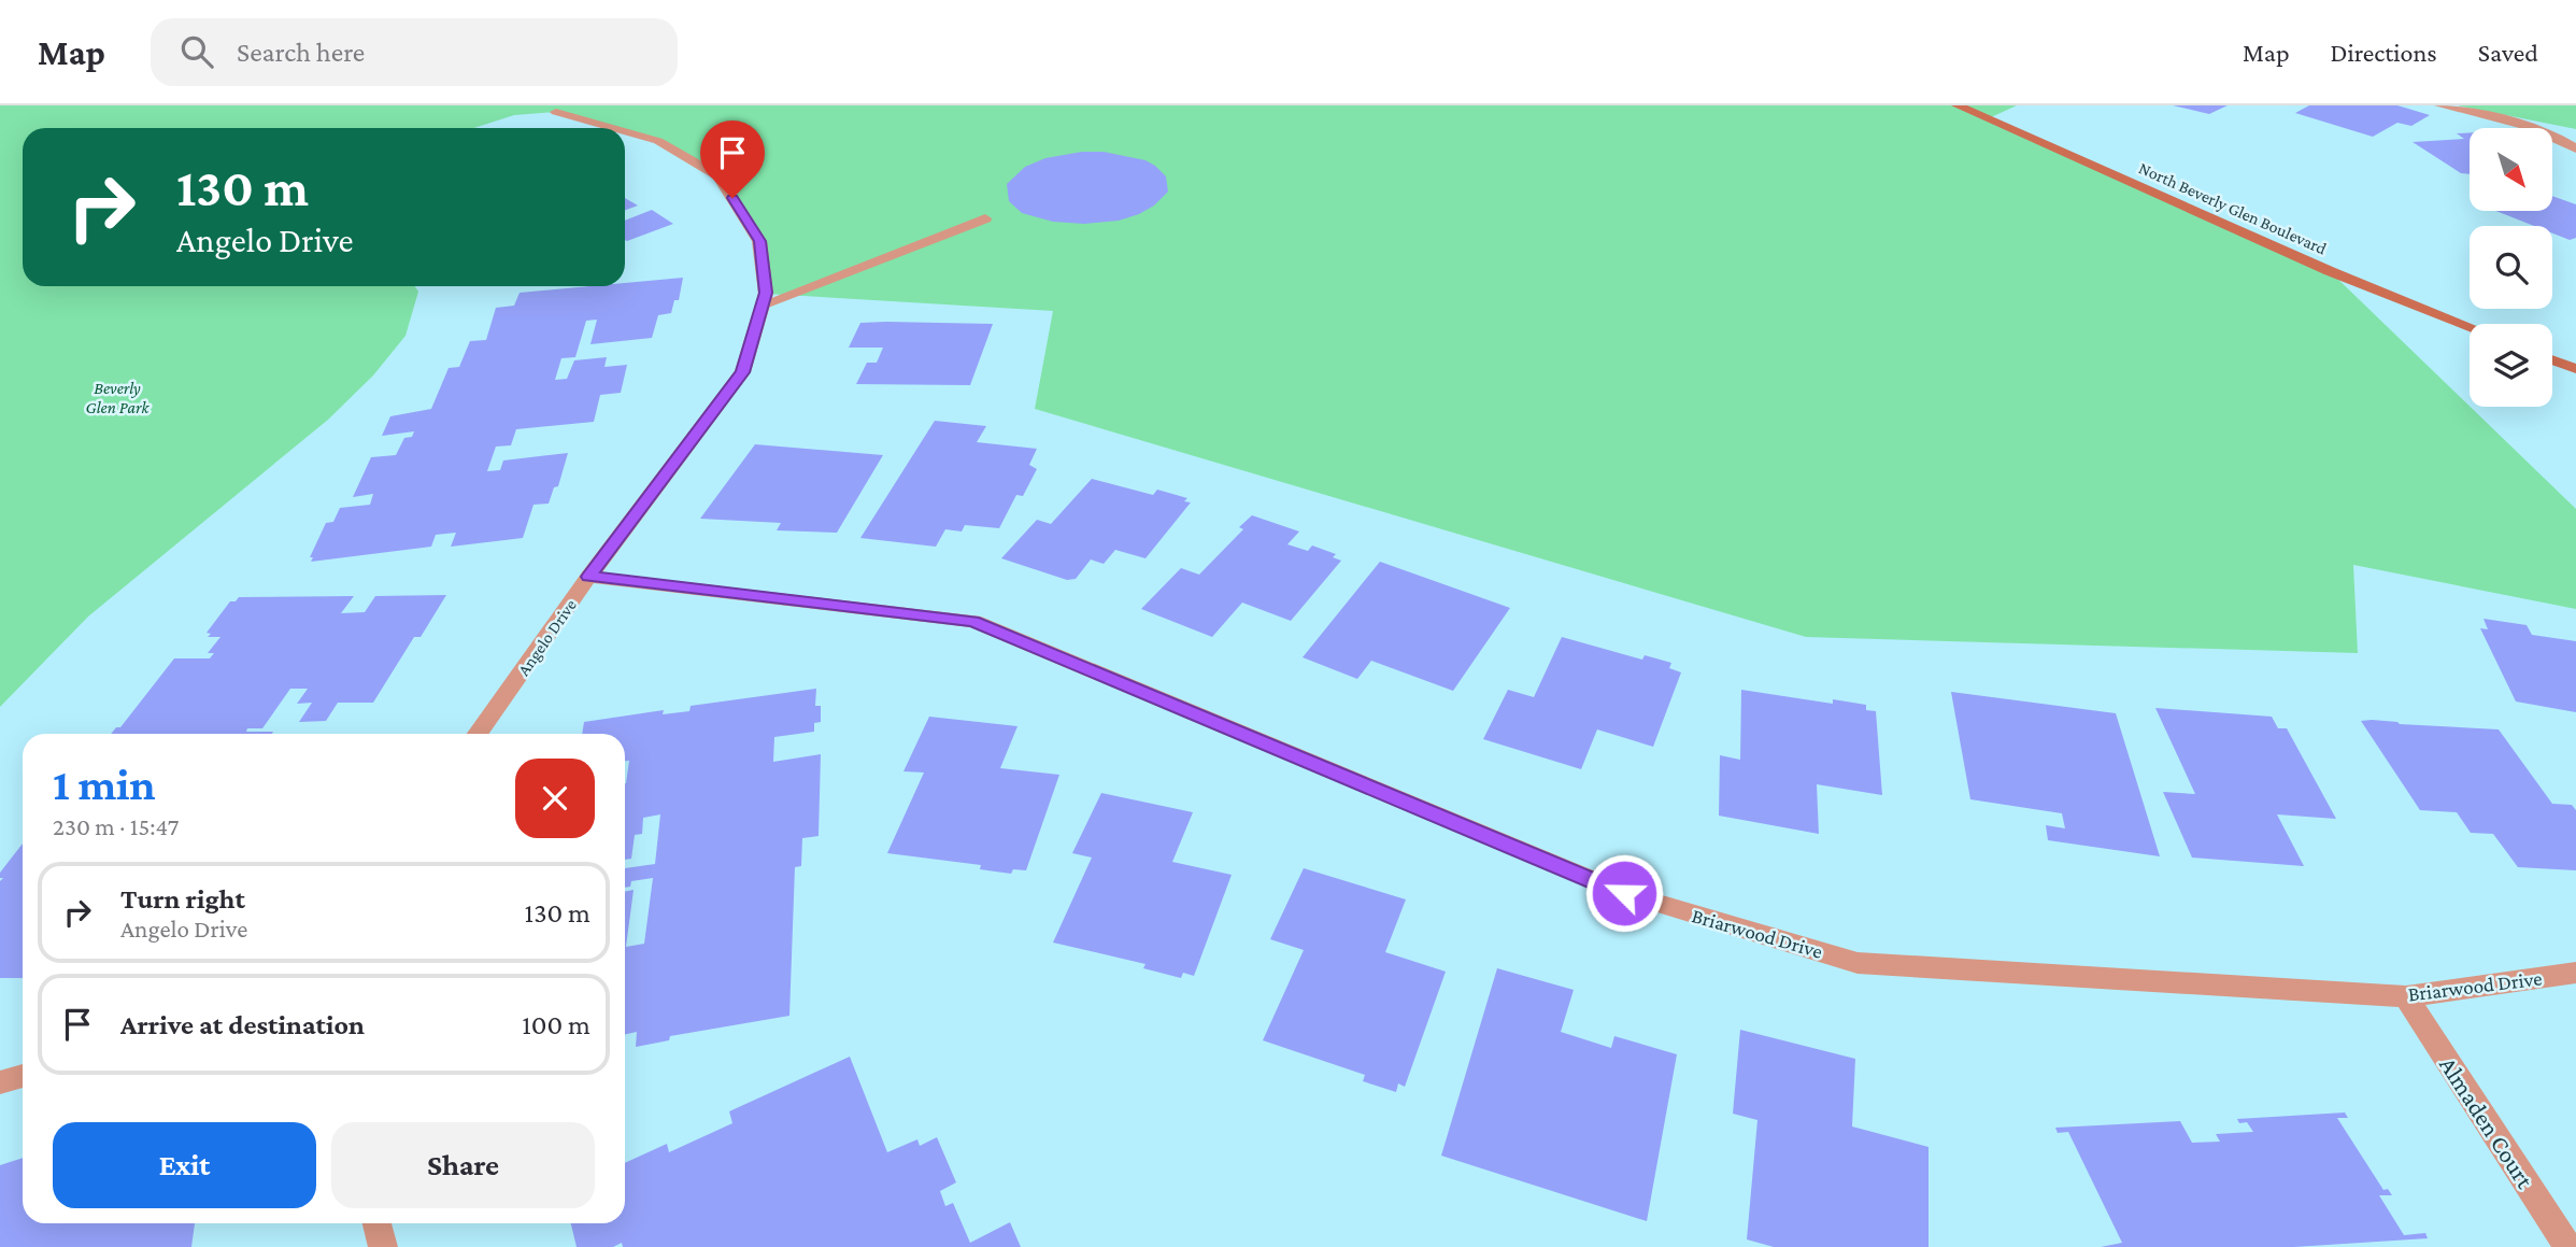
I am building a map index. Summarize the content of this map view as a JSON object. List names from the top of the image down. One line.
{"streets":{"main road":["North Beverly Glen Boulevard"],"street":["Angelo Drive","Briarwood Drive","Almaden Court"]},"crossings":[["Angelo Drive","Briarwood Drive"],["Briarwood Drive","Almaden Court"]],"parks":["Beverly Glen Park"],"north":"bottom right","page":{"header":"Map","search":"Search here","nav":["Map","Directions","Saved"],"turn":["130 m","Angelo Drive"],"heading":["1 min","230 m · 15:47"],"list":[{"name":"Turn right","note":"Angelo Drive","value":"130 m"},{"name":"Arrive at destination","value":"100 m"}],"buttons":["Exit","Share"]}}
